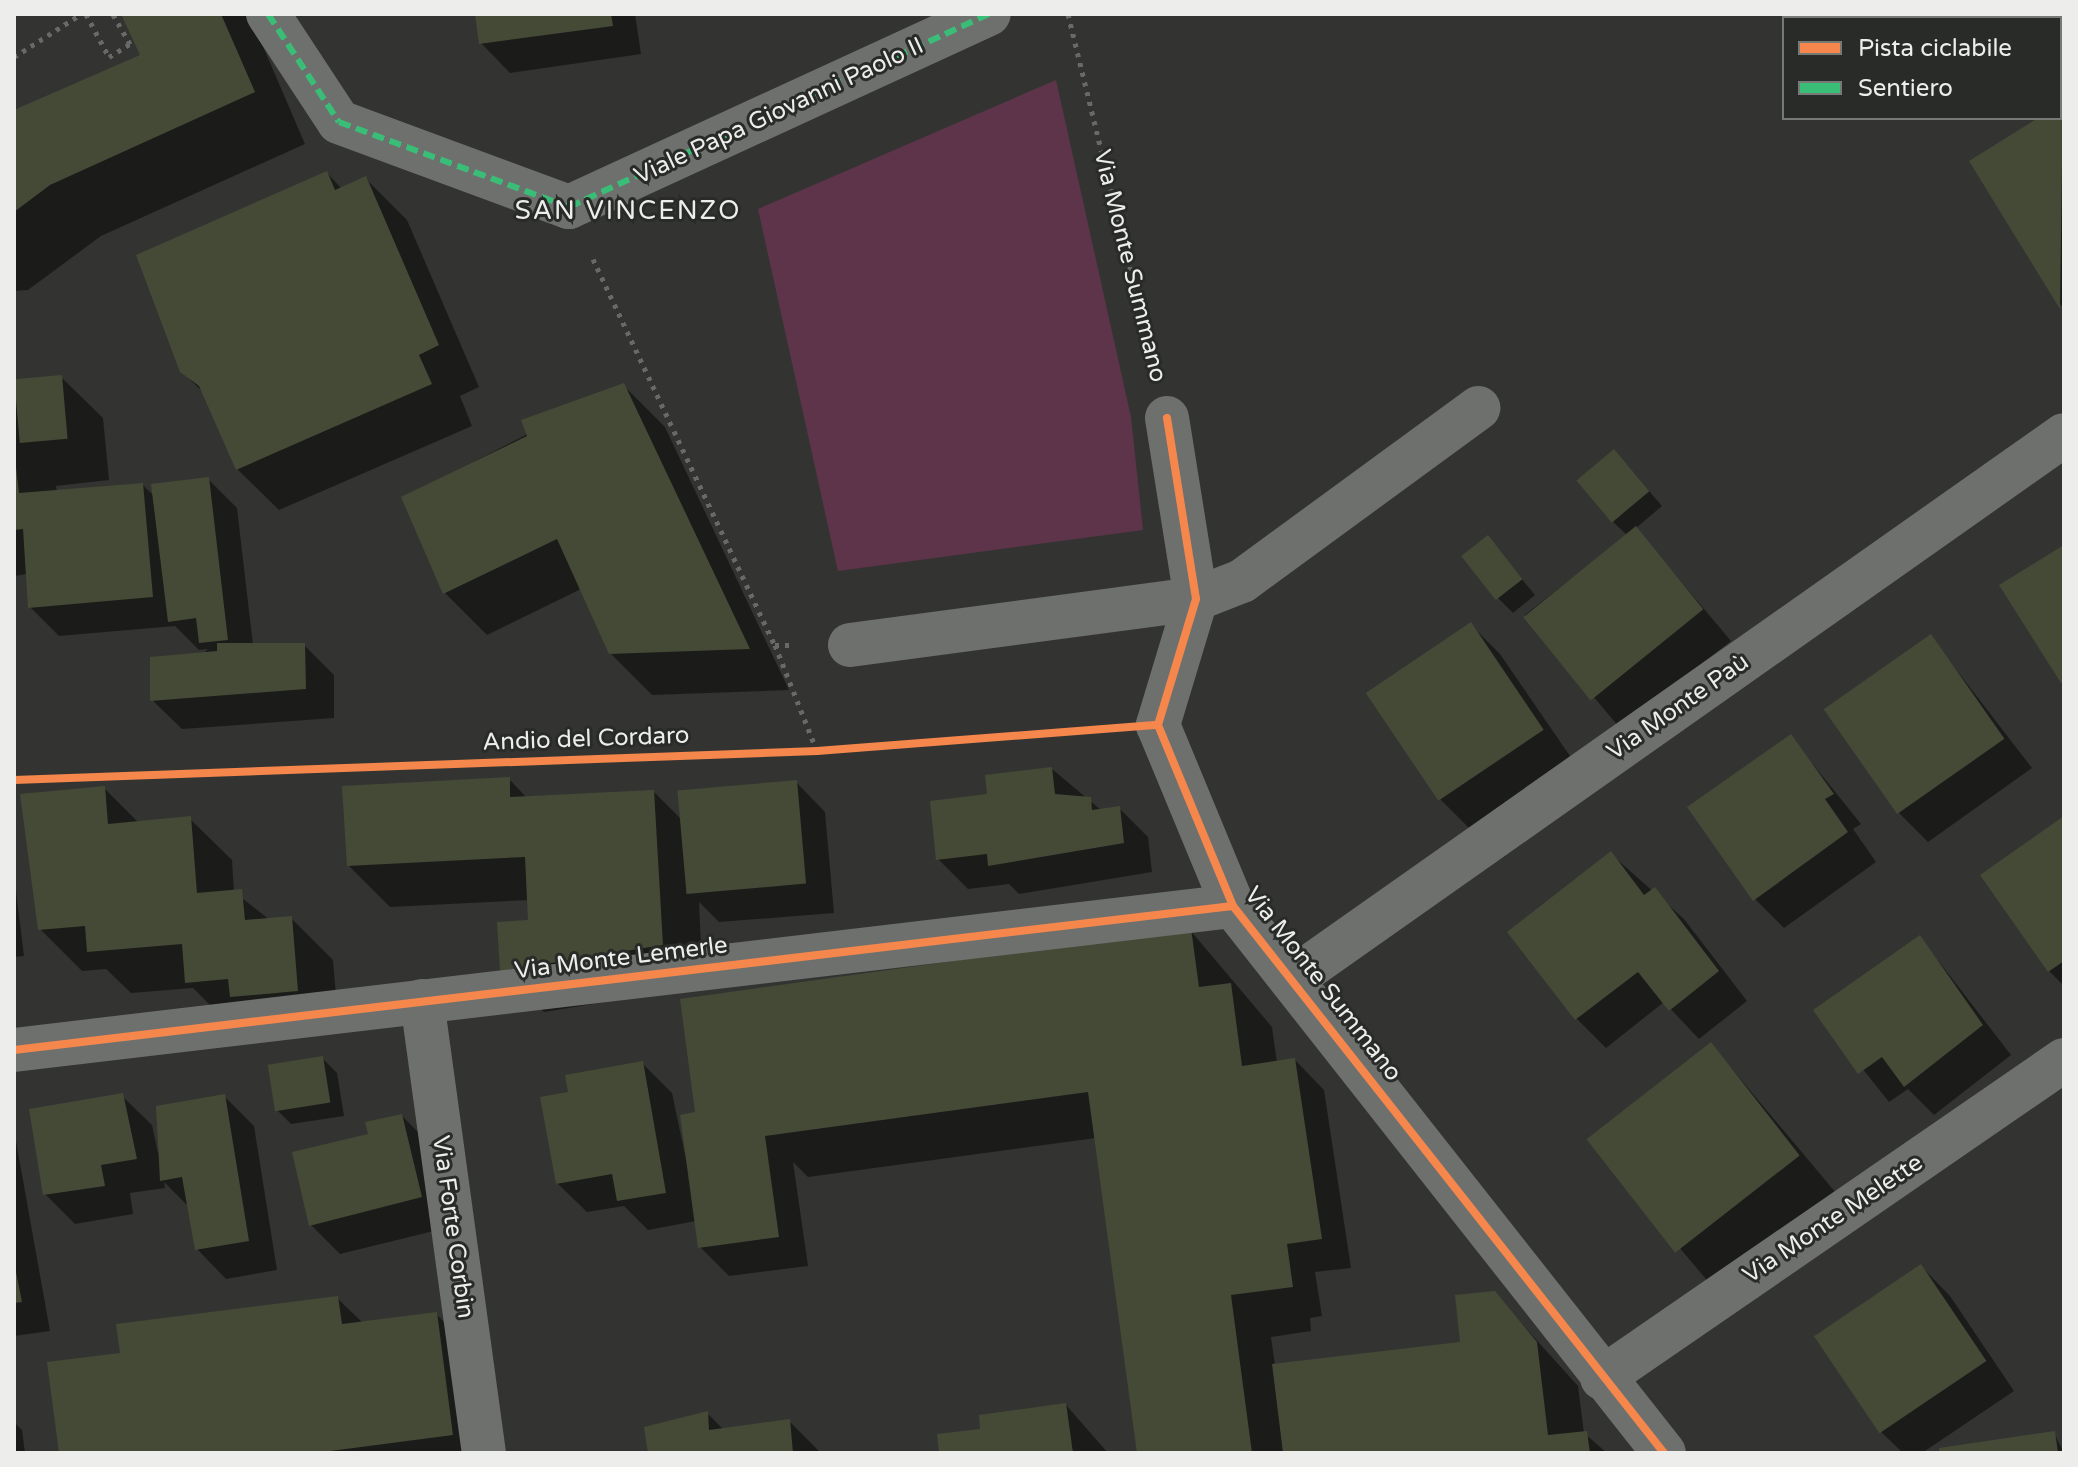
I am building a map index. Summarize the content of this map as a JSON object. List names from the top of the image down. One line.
{"streets":{"street":["Viale Papa Giovanni Paolo II","Via Monte Summano","Via Monte Paù","Via Monte Lemerle","Via Monte Melette","Via Forte Corbin"],"cycle path":["Andio del Cordaro"]},"crossings":[["Via Monte Summano","Via Monte Paù"],["Via Monte Summano","Via Monte Lemerle"],["Via Monte Summano","Via Monte Melette"],["Via Monte Lemerle","Via Forte Corbin"]],"districts":["SAN VINCENZO"],"legend":["Pista ciclabile","Sentiero"]}
